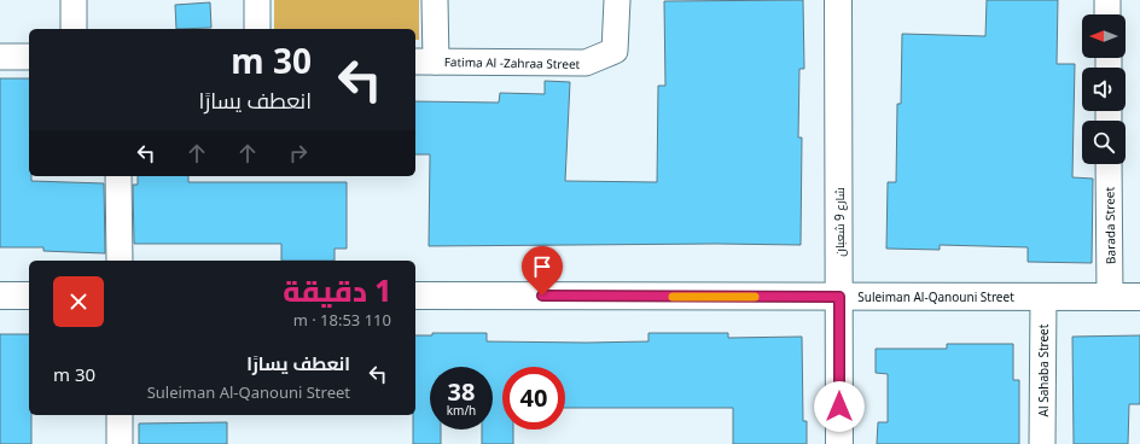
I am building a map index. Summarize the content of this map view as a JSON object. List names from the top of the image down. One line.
{"streets":{"street":["Fatima Al -Zahraa Street","شارع 9 شعبان","Barada Street","Suleiman Al-Qanouni Street","Al Sahaba Street"]},"crossings":[["شارع 9 شعبان","Suleiman Al-Qanouni Street"],["Barada Street","Suleiman Al-Qanouni Street"],["Suleiman Al-Qanouni Street","Al Sahaba Street"]],"north":"left","page":{"turn":["30 m","انعطف يسارًا"],"heading":["1 دقيقة","110 m · 18:53"],"list":[{"name":"انعطف يسارًا","note":"Suleiman Al-Qanouni Street","value":"30 m"}],"speed":"38 km/h","limit":"40"}}
